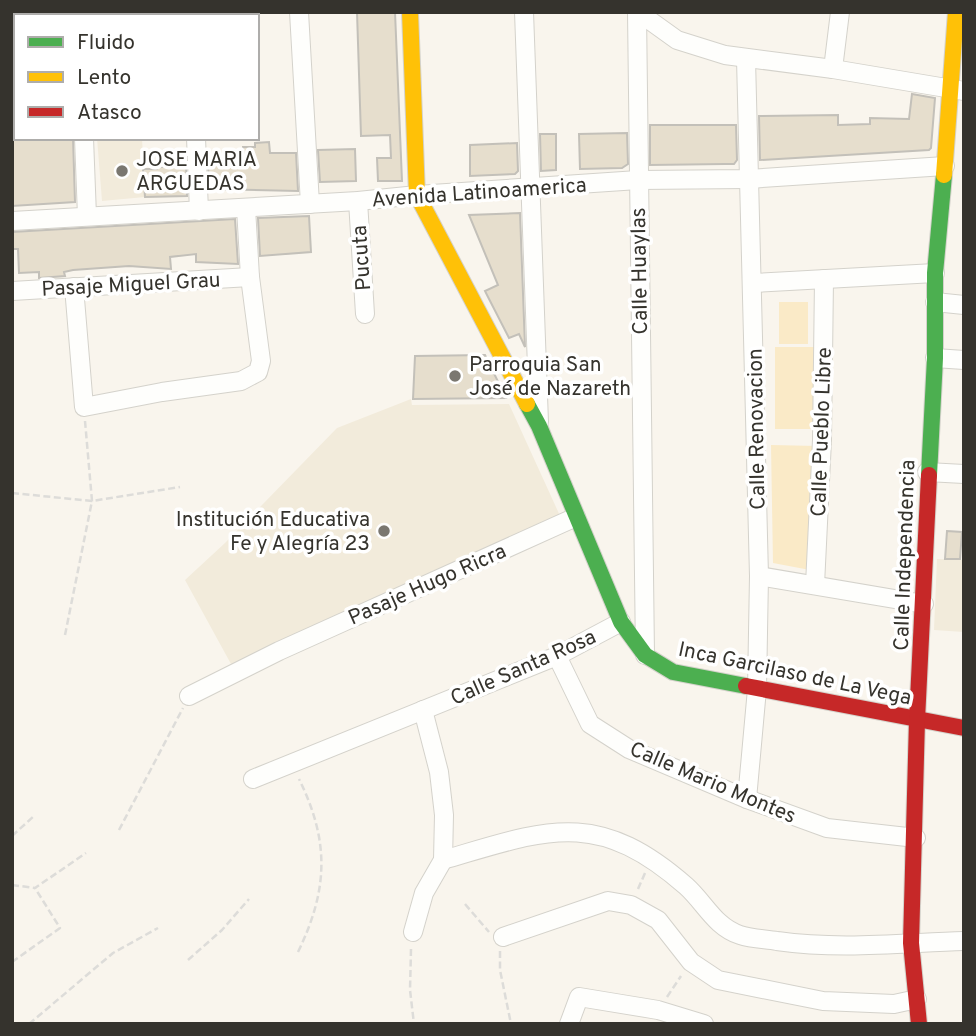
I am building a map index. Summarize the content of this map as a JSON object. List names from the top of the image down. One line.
{"streets":{"street":["Avenida Latinoamerica","Pucuta","Calle Huaylas","Pasaje Miguel Grau","Calle Renovacion","Calle Pueblo Libre","Calle Independencia","Pasaje Hugo Ricra","Calle Santa Rosa","Inca Garcilaso de La Vega","Calle Mario Montes"]},"crossings":[["Avenida Latinoamerica","Pucuta"],["Avenida Latinoamerica","Calle Huaylas"],["Avenida Latinoamerica","Calle Renovacion"],["Avenida Latinoamerica","Calle Independencia"],["Avenida Latinoamerica","Inca Garcilaso de La Vega"],["Calle Huaylas","Inca Garcilaso de La Vega"],["Calle Renovacion","Inca Garcilaso de La Vega"],["Calle Renovacion","Calle Mario Montes"],["Calle Independencia","Inca Garcilaso de La Vega"],["Calle Independencia","Calle Mario Montes"],["Pasaje Hugo Ricra","Inca Garcilaso de La Vega"],["Calle Santa Rosa","Inca Garcilaso de La Vega"],["Calle Santa Rosa","Calle Mario Montes"]],"places":["JOSE MARIA ARGUEDAS","Parroquia San José de Nazareth","Institución Educativa Fe y Alegría 23"],"legend":["Fluido","Lento","Atasco"]}
